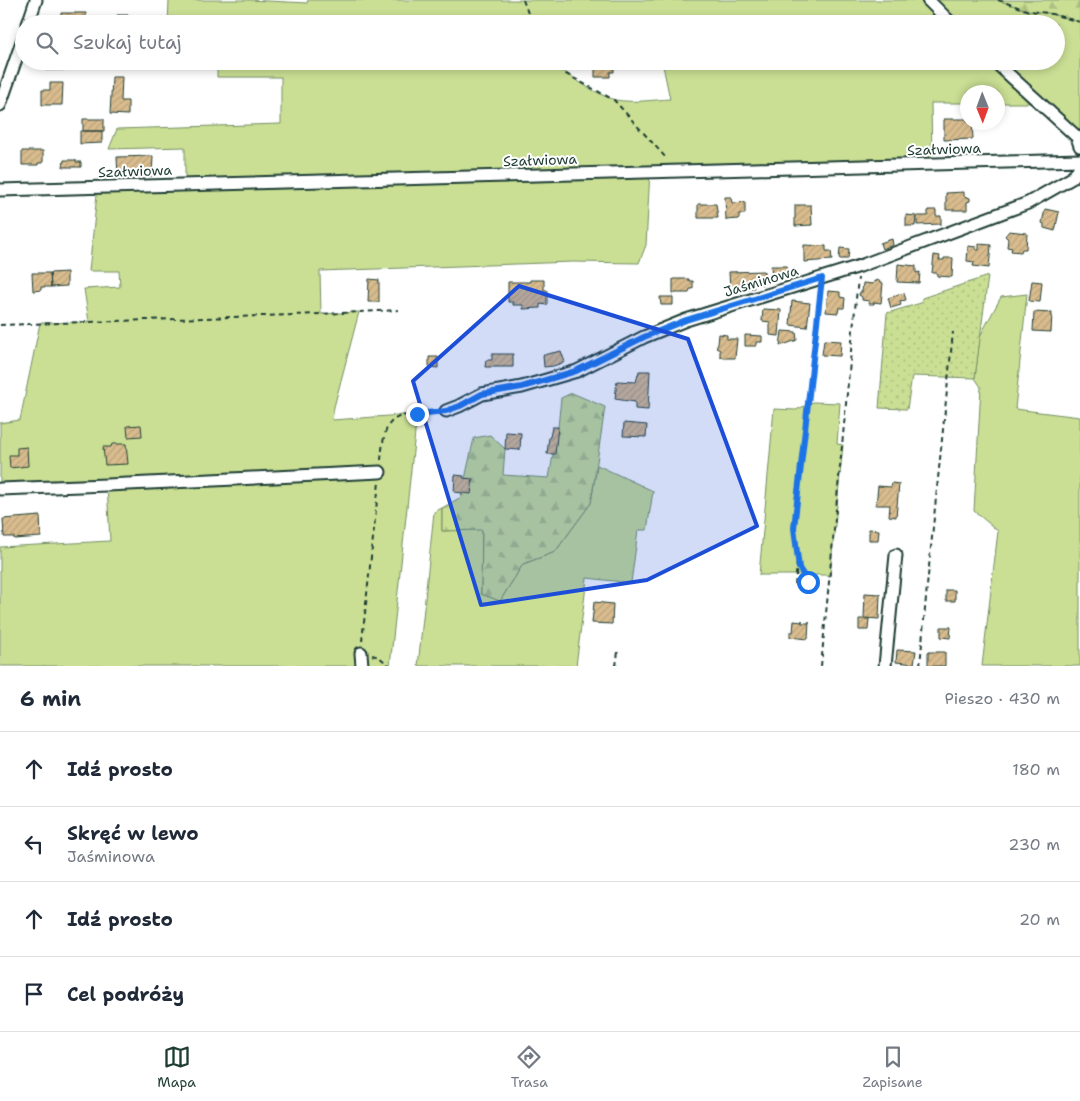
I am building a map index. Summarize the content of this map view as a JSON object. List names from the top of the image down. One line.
{"streets":{"street":["Szałwiowa","Jaśminowa"]},"north":"bottom","page":{"search":"Szukaj tutaj","heading":["6 min","Pieszo · 430 m"],"list":[["Idź prosto","180 m"],["Skręć w lewo","Jaśminowa","230 m"],["Idź prosto","20 m"],"Cel podróży"],"nav":["Mapa","Trasa","Zapisane"]}}
